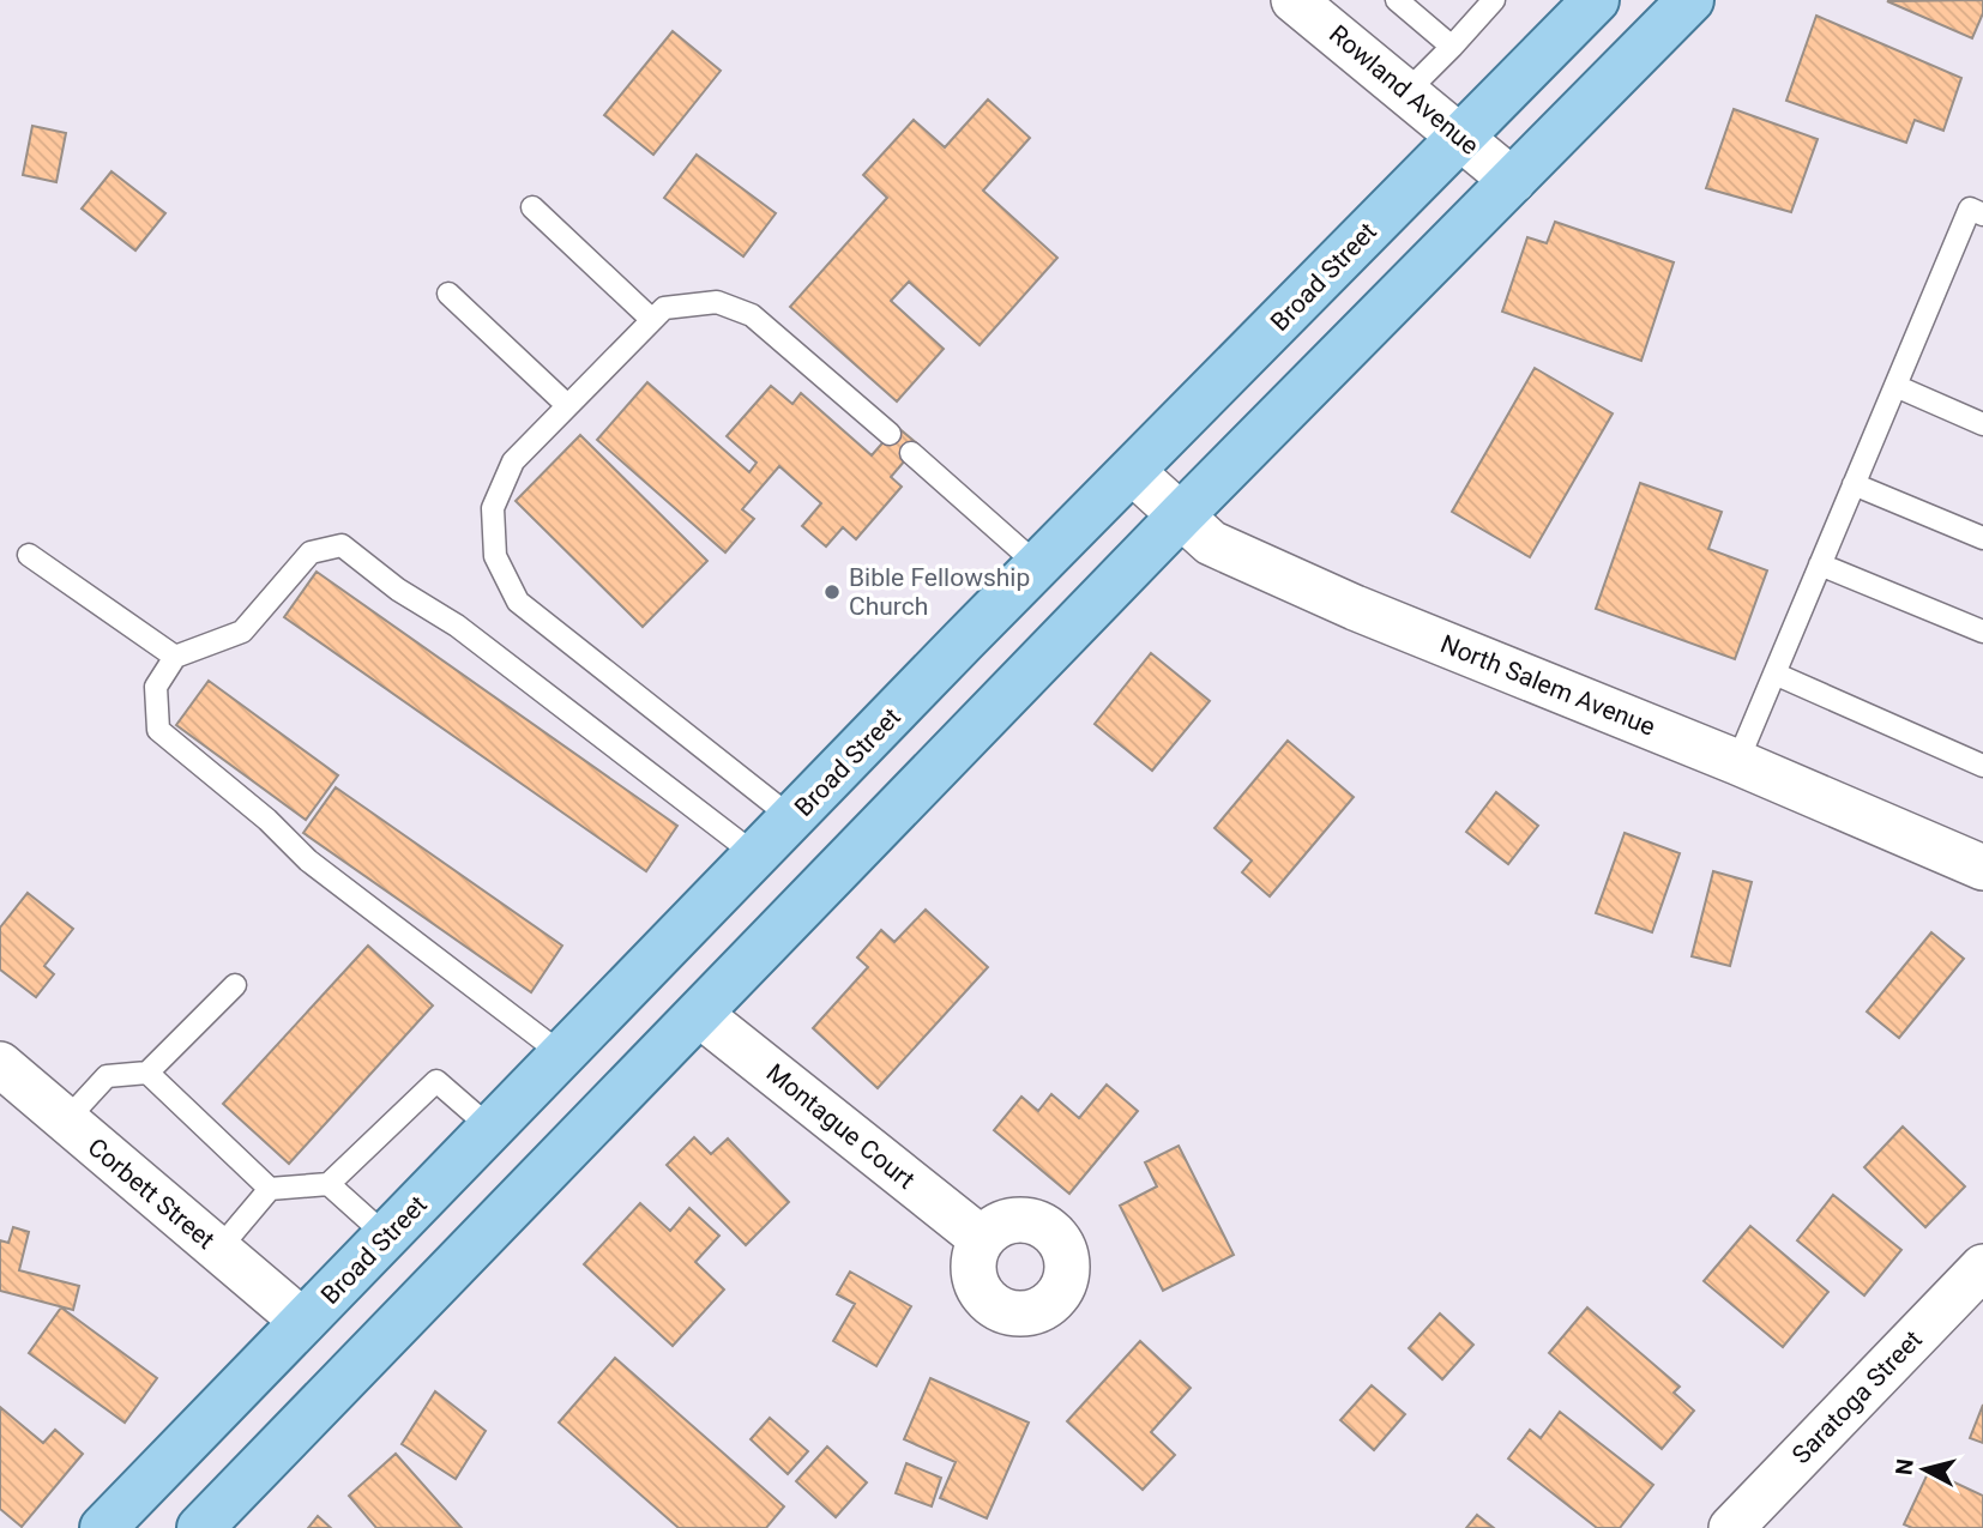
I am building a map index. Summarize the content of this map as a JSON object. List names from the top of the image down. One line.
{"streets":{"main road":["Broad Street"],"street":["Rowland Avenue","North Salem Avenue","Montague Court","Corbett Street","Saratoga Street"]},"crossings":[["Rowland Avenue","Broad Street"],["Broad Street","North Salem Avenue"],["Broad Street","Corbett Street"]],"places":["Bible Fellowship Church"],"north":"left"}
